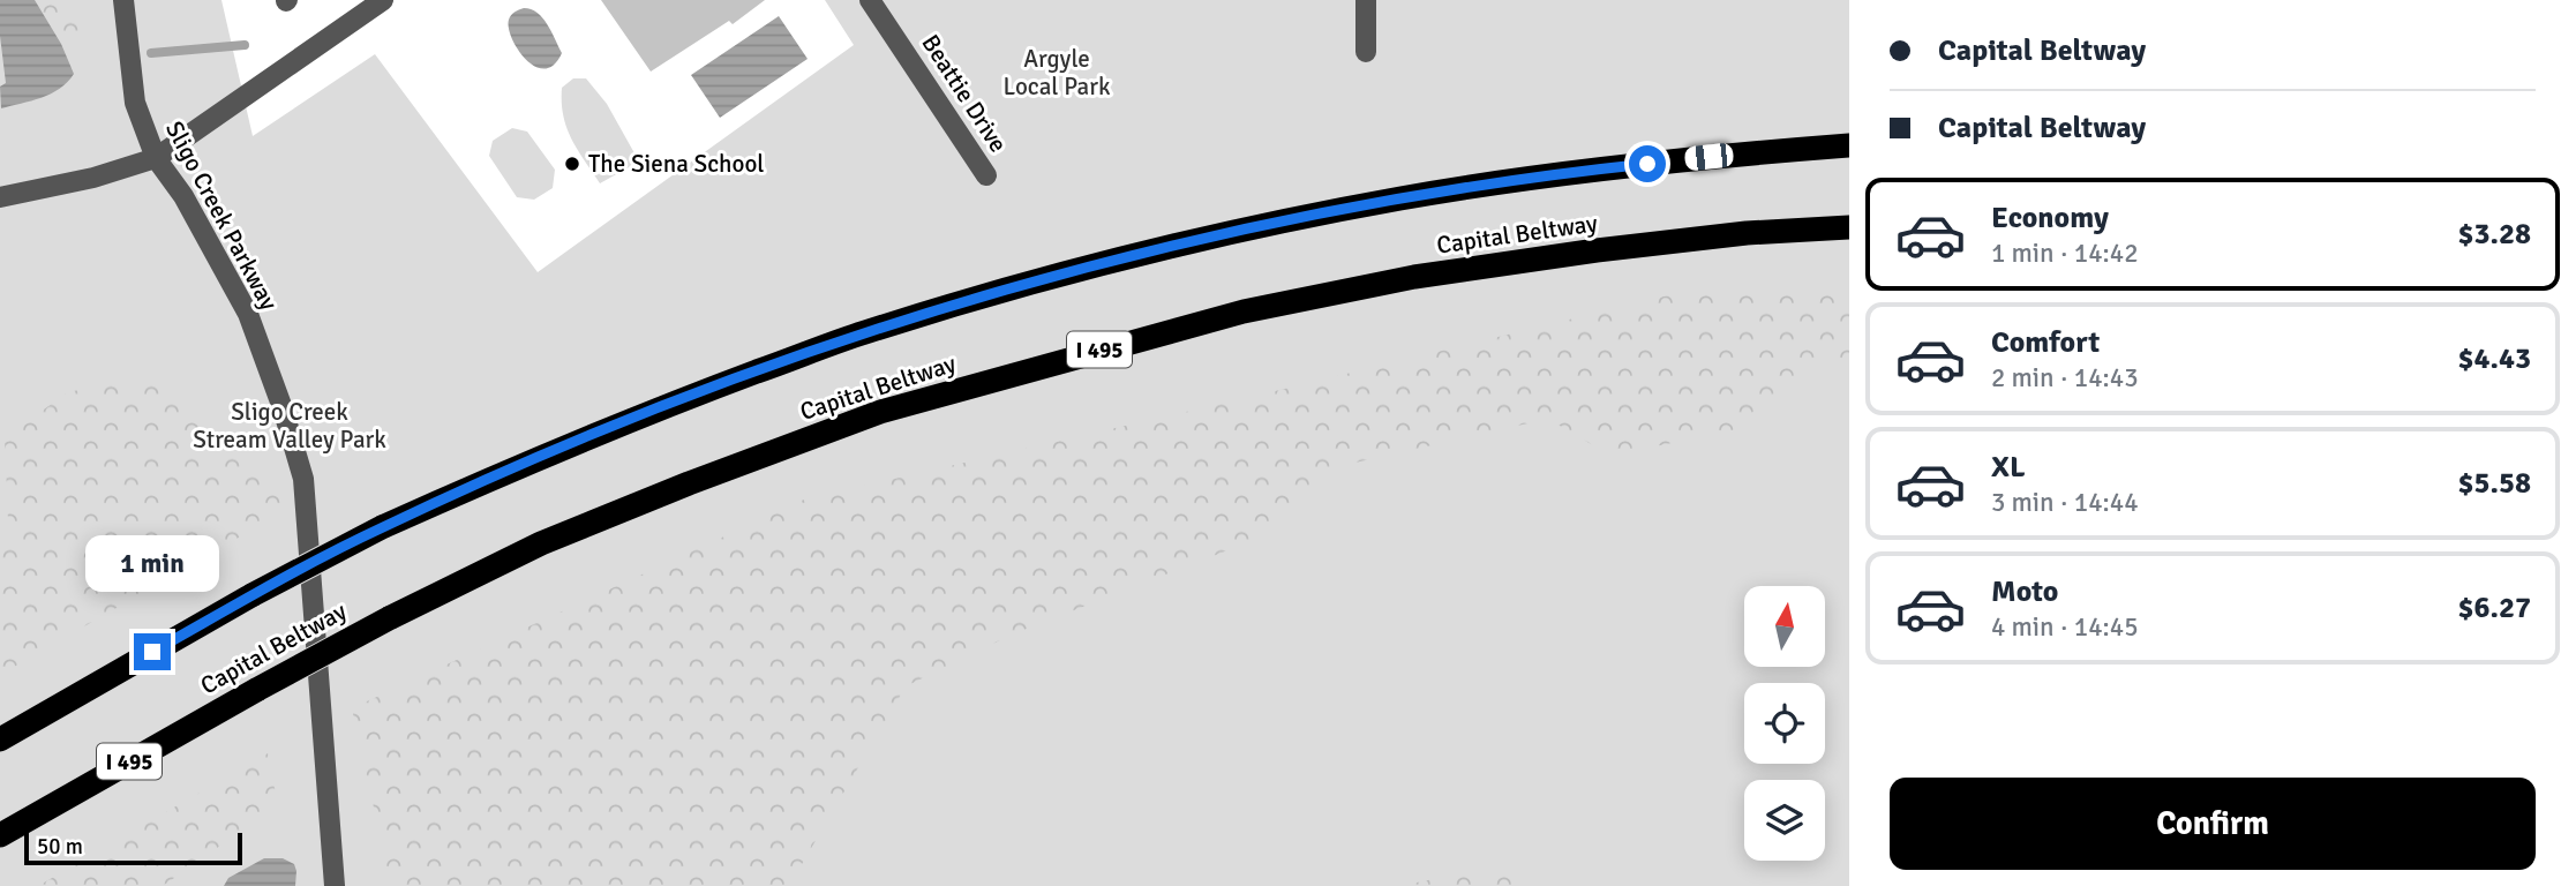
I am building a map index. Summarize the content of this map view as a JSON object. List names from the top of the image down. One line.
{"streets":{"highway":["Capital Beltway","I 495"],"street":["Beattie Drive","Sligo Creek Parkway"]},"parks":["Argyle Local Park","Sligo Creek Stream Valley Park"],"places":["The Siena School"],"scale_bar":"50 m","north":"top","page":{"banner":["Capital Beltway","Capital Beltway"],"list":[{"name":"Economy","note":"1 min · 14:42","value":"$3.28"},{"name":"Comfort","note":"2 min · 14:43","value":"$4.43"},{"name":"XL","note":"3 min · 14:44","value":"$5.58"},{"name":"Moto","note":"4 min · 14:45","value":"$6.27"}],"bubble":"1 min","buttons":"Confirm","scale":"50 m"}}
